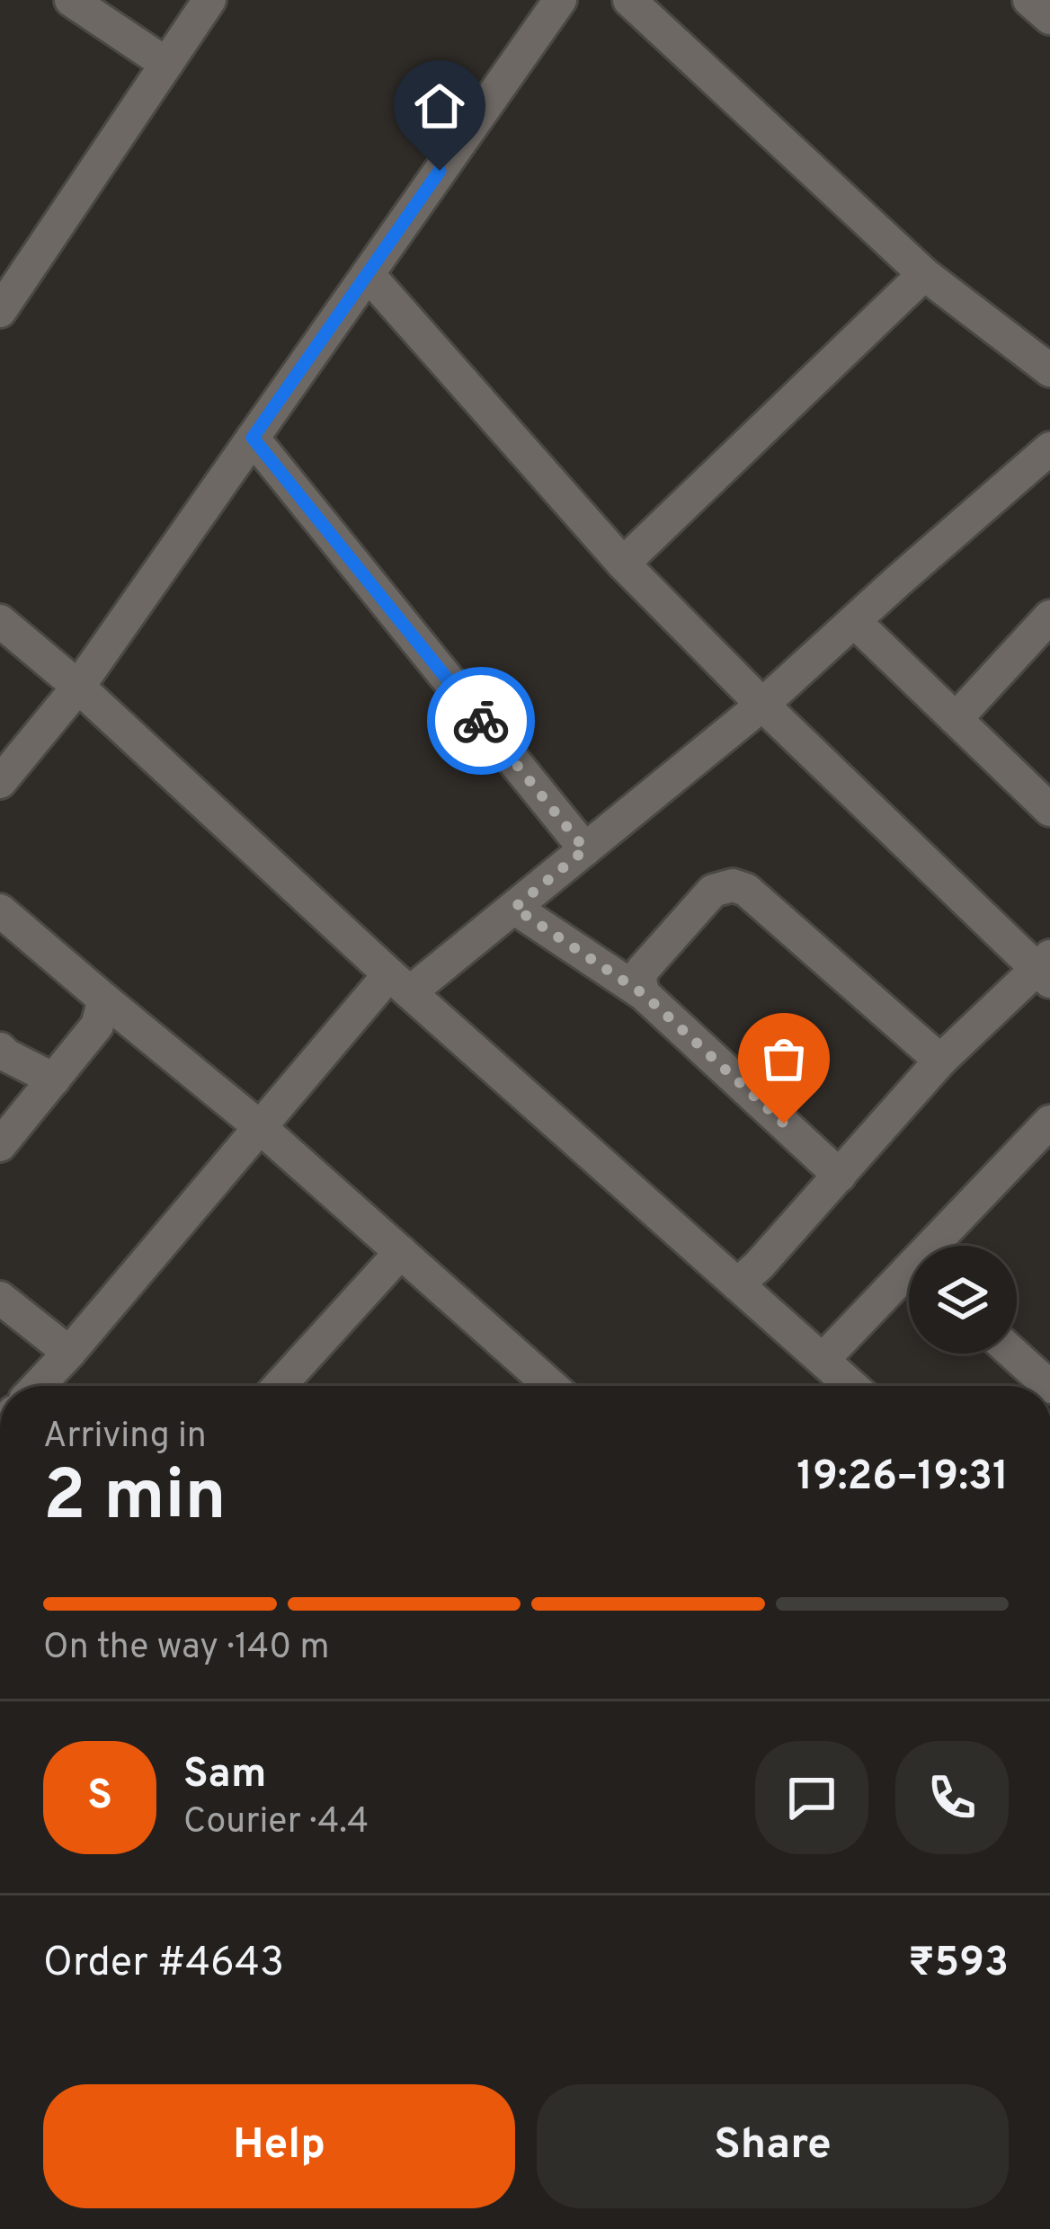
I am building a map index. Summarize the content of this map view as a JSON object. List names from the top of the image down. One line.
{"page":{"heading":["2 min","Arriving in","19:26–19:31"],"panel":["Sam","Courier · 4.4","Order #4643","₹593"],"bar":"On the way · 140 m","round":"S","buttons":["Help","Share"]}}
